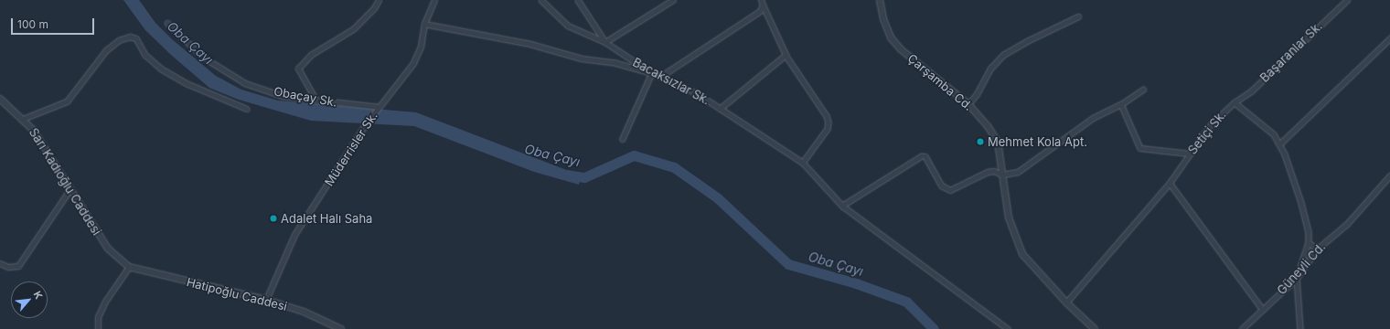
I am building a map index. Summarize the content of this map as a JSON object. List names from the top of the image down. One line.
{"streets":{"street":["Başaranlar Sk.","Bacaksızlar Sk.","Çarşamba Cd.","Obaçay Sk.","Setiçi Sk.","Müderrisler Sk.","Sarı Kadıoğlu Caddesi","Güneyli Cd.","Hatipoğlu Caddesi"]},"crossings":[["Başaranlar Sk.","Setiçi Sk."],["Çarşamba Cd.","Setiçi Sk."],["Obaçay Sk.","Müderrisler Sk."],["Setiçi Sk.","Güneyli Cd."],["Müderrisler Sk.","Hatipoğlu Caddesi"],["Sarı Kadıoğlu Caddesi","Hatipoğlu Caddesi"]],"water":["Oba Çayı"],"places":["Mehmet Kola Apt.","Adalet Halı Saha"],"scale_bar":"100 m","north":"top right"}
